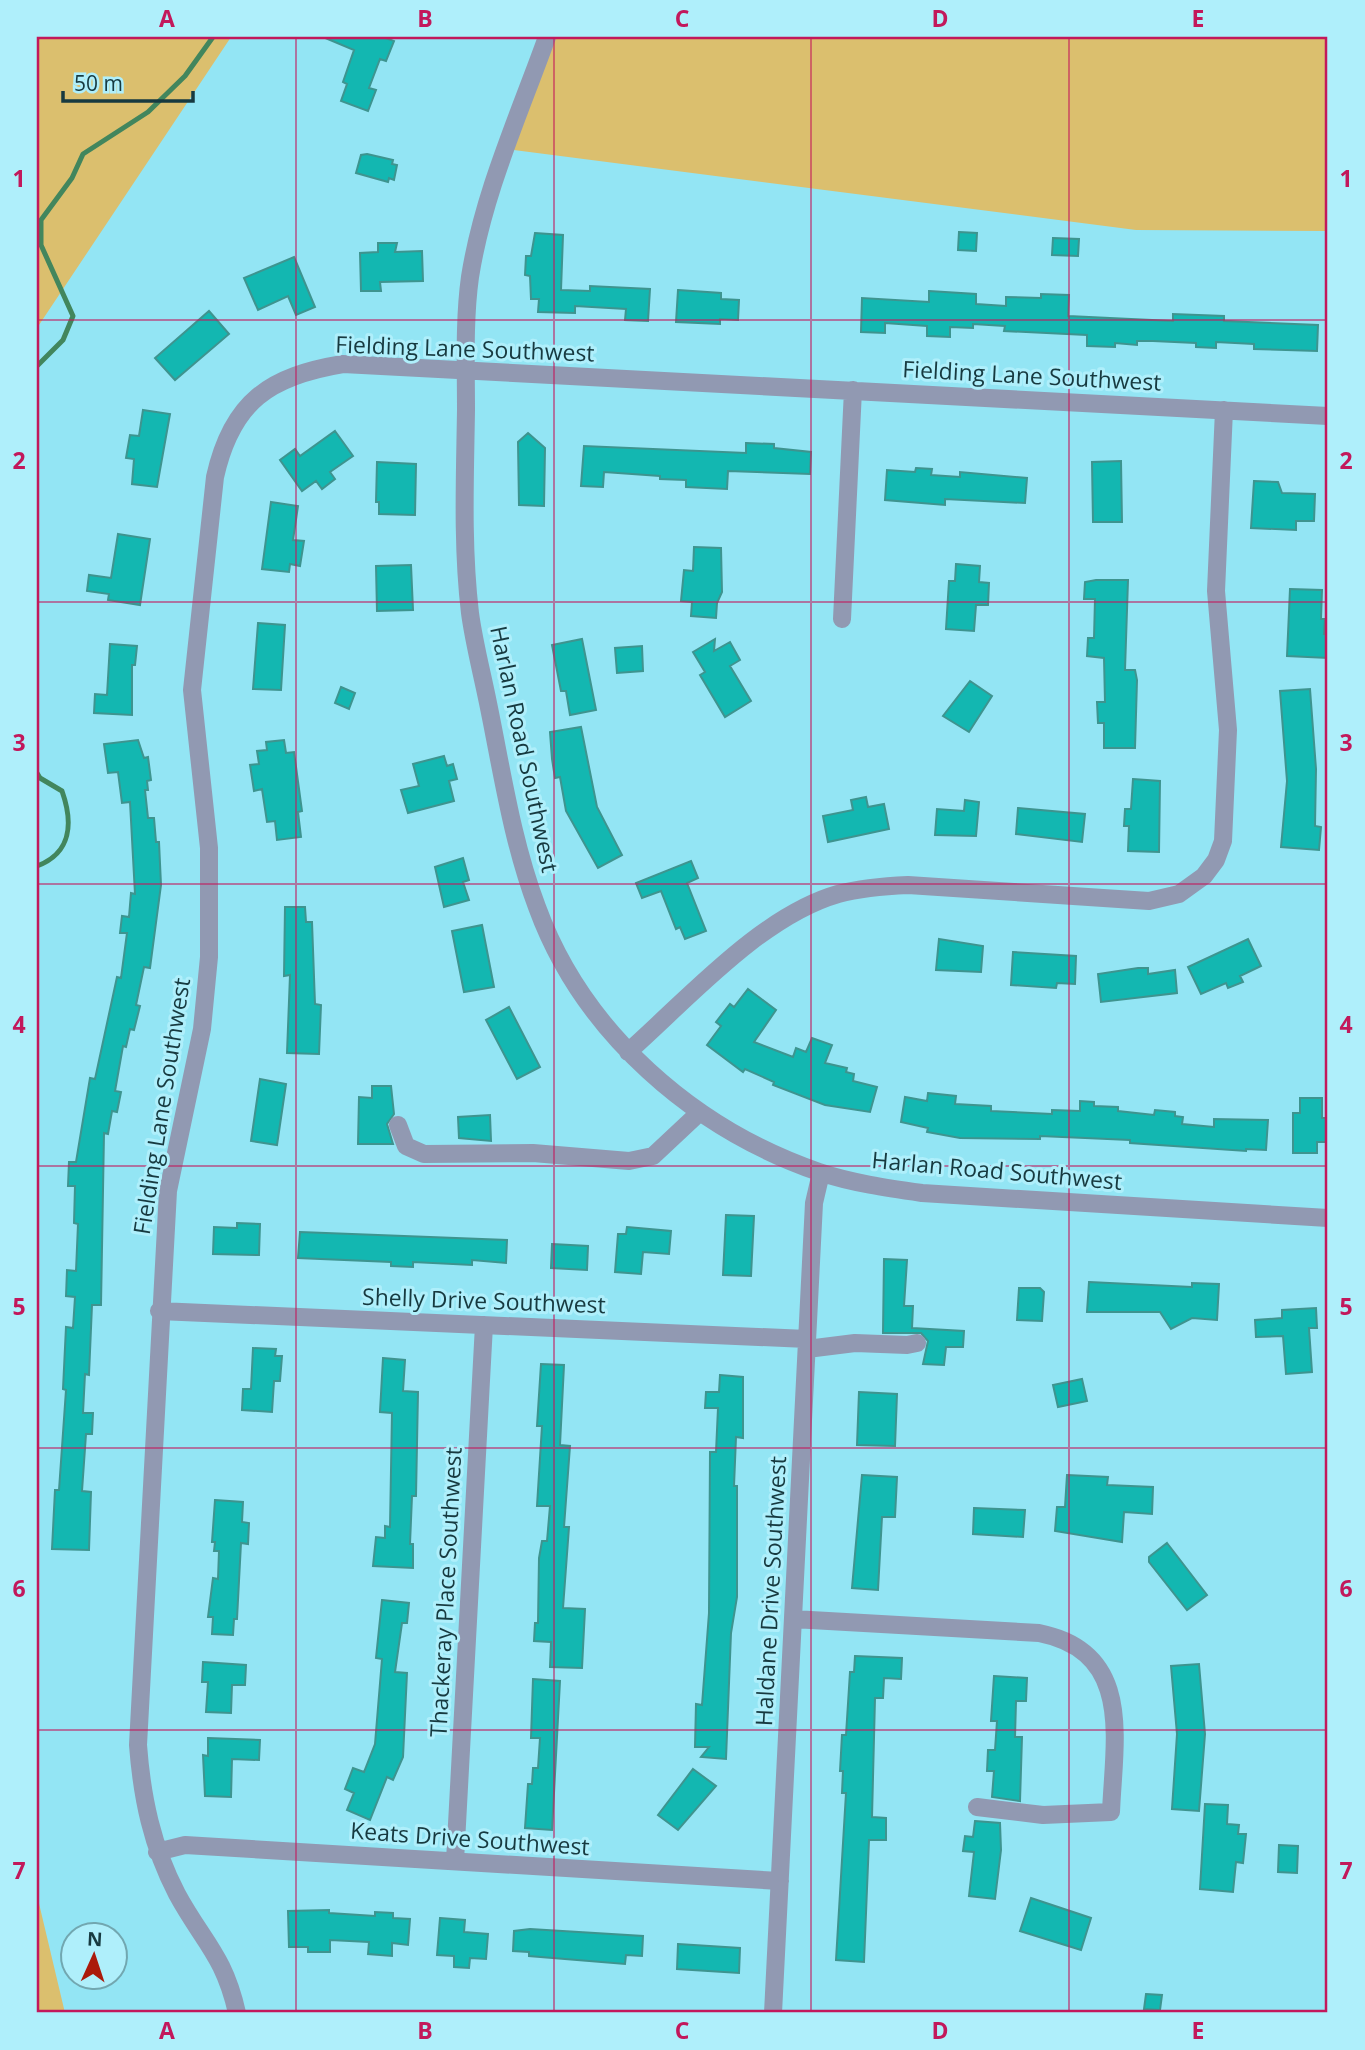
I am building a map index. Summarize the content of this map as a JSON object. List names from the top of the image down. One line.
{"streets":{"street":["Fielding Lane Southwest","Harlan Road Southwest","Shelly Drive Southwest","Haldane Drive Southwest","Thackeray Place Southwest","Keats Drive Southwest"]},"crossings":[["Fielding Lane Southwest","Harlan Road Southwest"],["Fielding Lane Southwest","Shelly Drive Southwest"],["Fielding Lane Southwest","Keats Drive Southwest"],["Harlan Road Southwest","Haldane Drive Southwest"],["Shelly Drive Southwest","Haldane Drive Southwest"],["Shelly Drive Southwest","Thackeray Place Southwest"],["Haldane Drive Southwest","Keats Drive Southwest"],["Thackeray Place Southwest","Keats Drive Southwest"]],"scale_bar":"50 m","north":"top","grid":{"columns":["A","B","C","D","E"],"rows":["1","2","3","4","5","6","7"]}}
